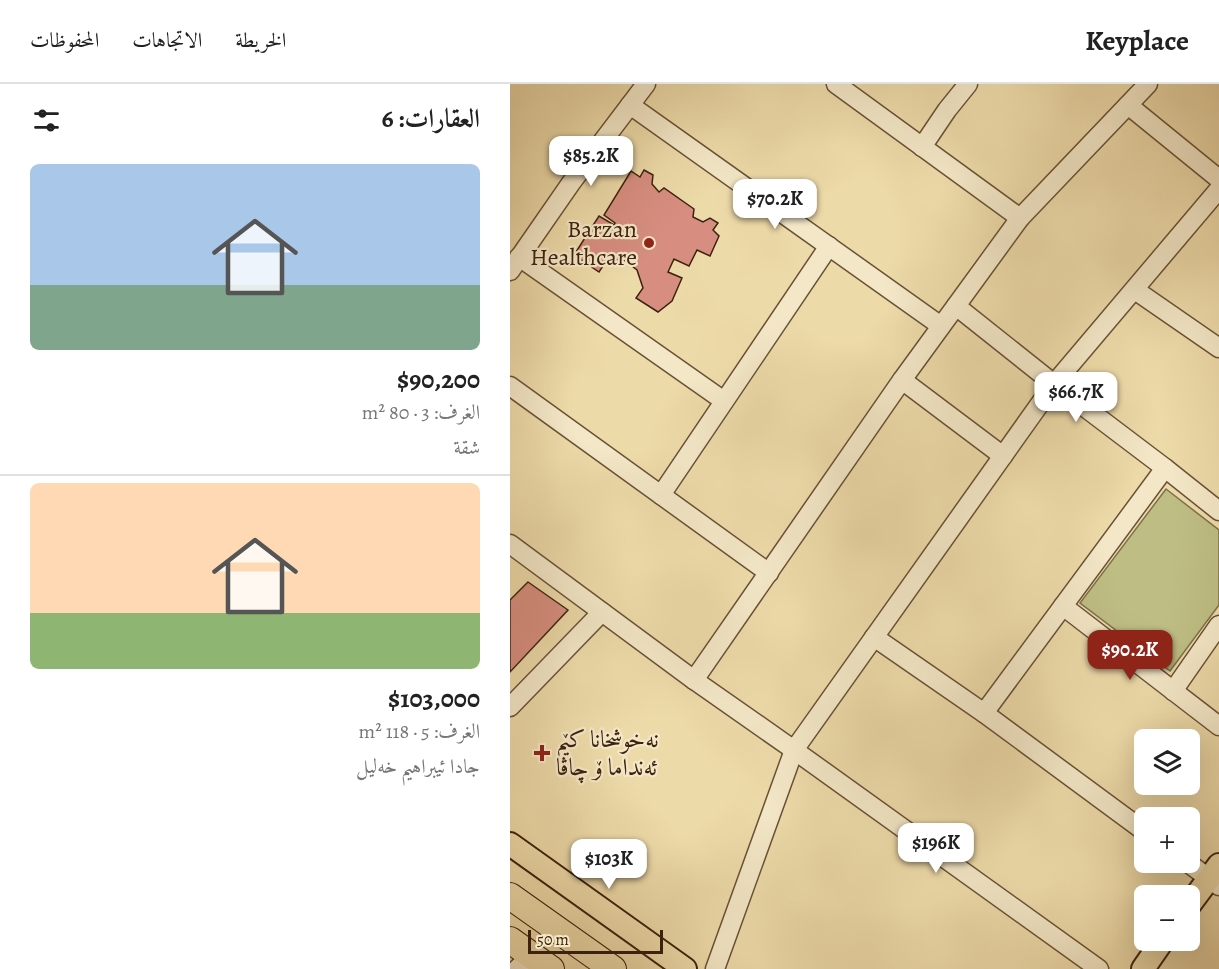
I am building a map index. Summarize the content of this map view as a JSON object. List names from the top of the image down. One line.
{"places":{"other":["Barzan Healthcare"],"health":["نەخوشخانا کێم ئەنداما ۆ چاڤا"]},"scale_bar":"50 m","page":{"header":"Keyplace","nav":["الخريطة","الاتجاهات","المحفوظات"],"heading":"العقارات: 6","price":["$85.2K","$70.2K","$66.7K","$90.2K","$196K","$103K"],"list":[{"name":"$90,200","note":"الغرف: 3 · 80 m² · شقة"},{"name":"$103,000","note":"الغرف: 5 · 118 m² · جادا ئیبراهیم خەلیل"}],"map_buttons":["+","−"],"scale":"50 m"}}
